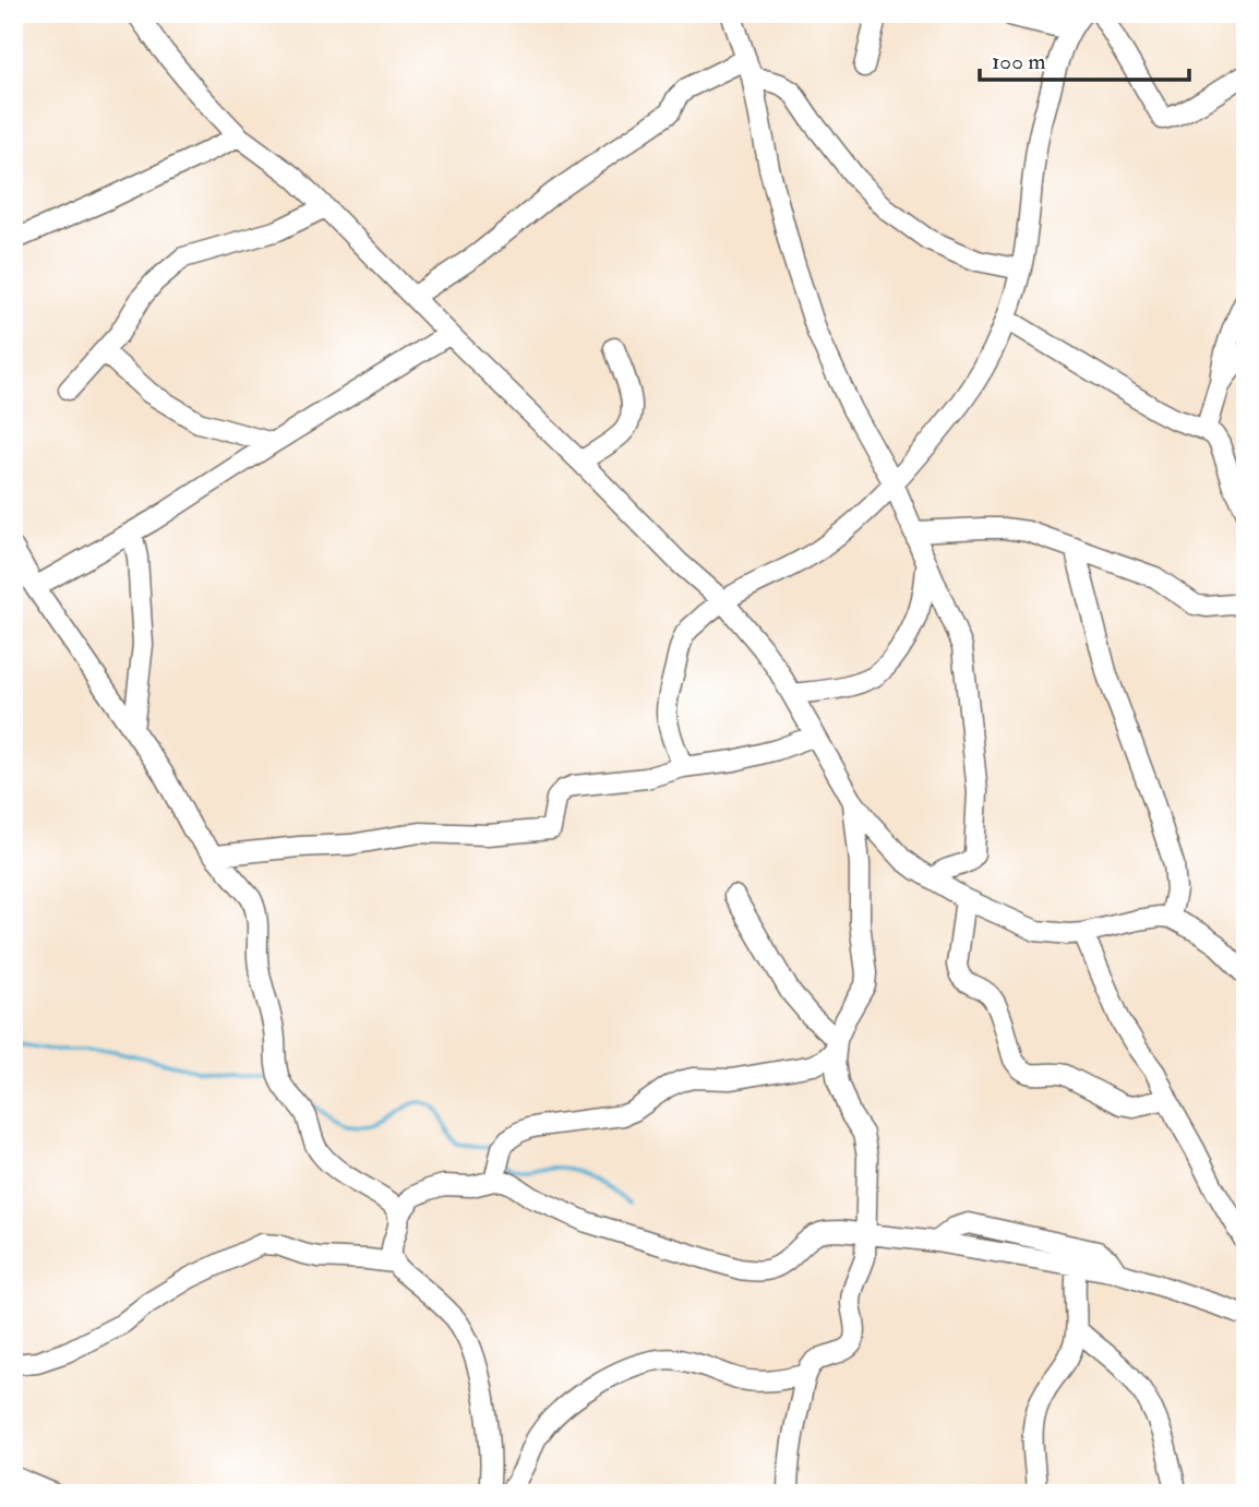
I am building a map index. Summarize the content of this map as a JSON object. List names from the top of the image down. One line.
{"scale_bar":"100 m"}
